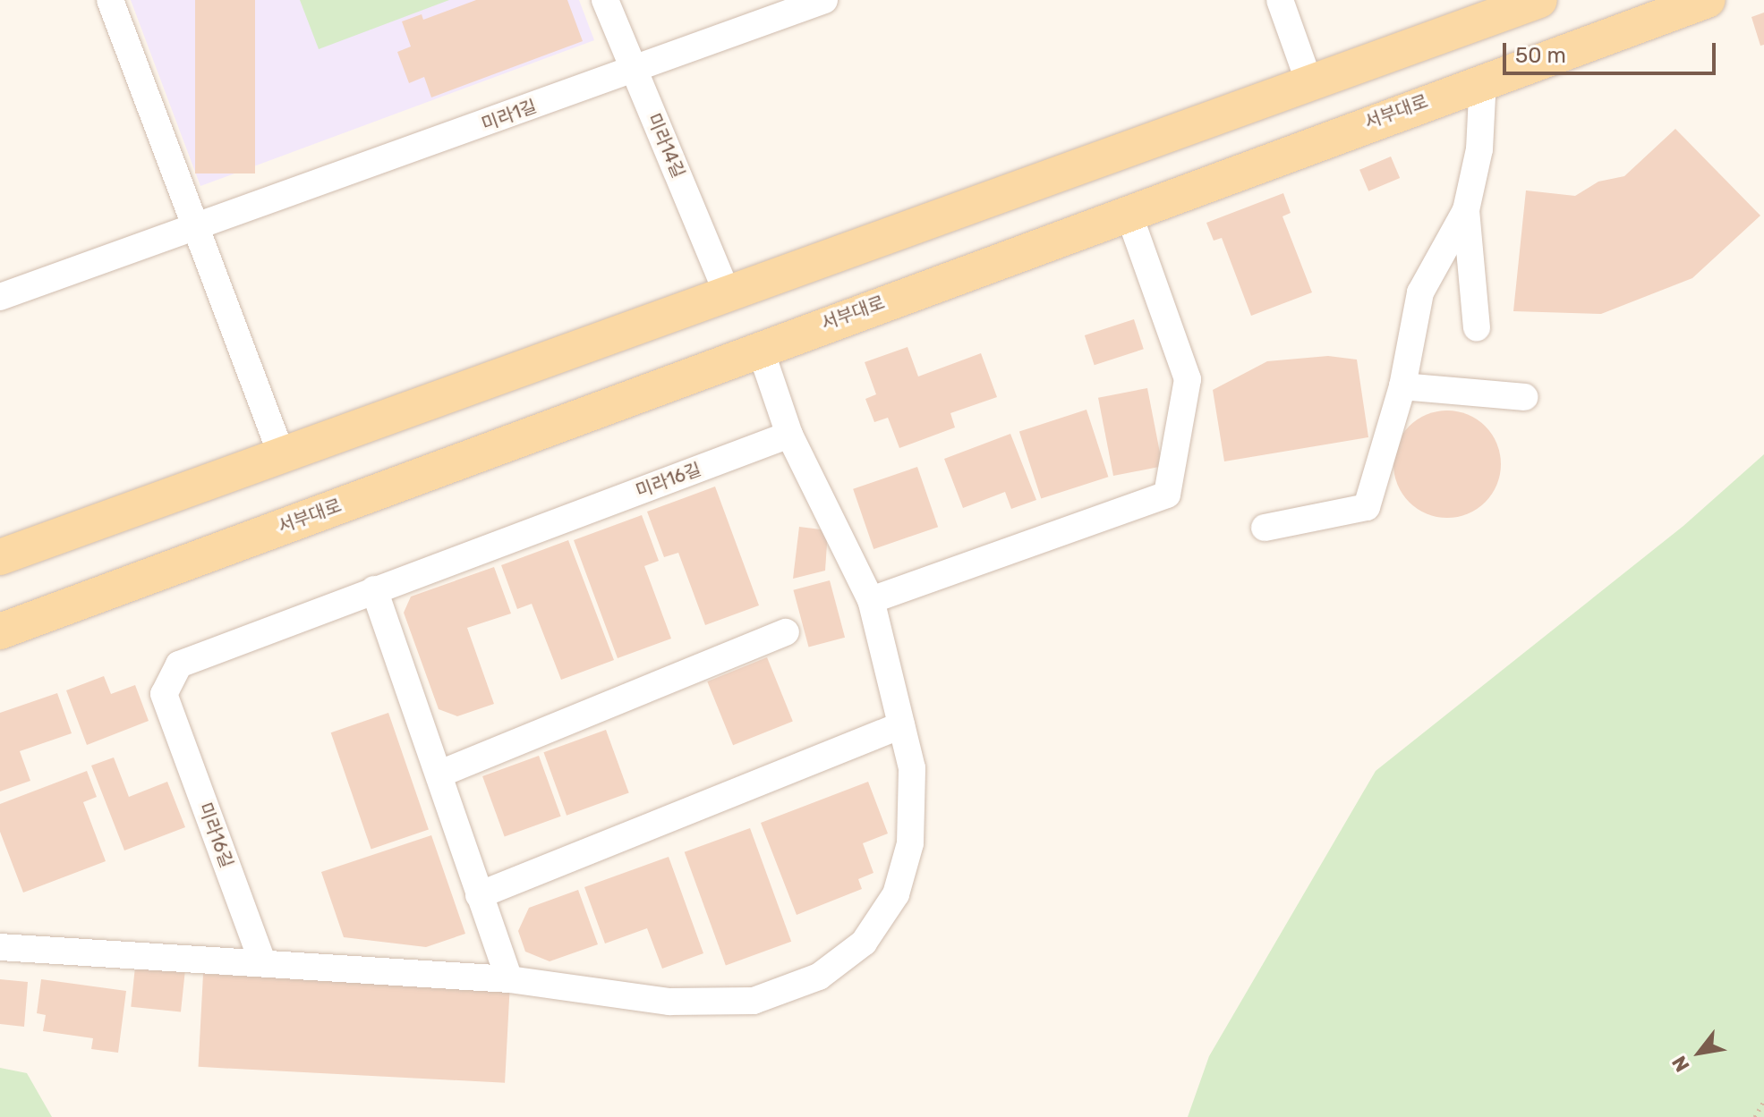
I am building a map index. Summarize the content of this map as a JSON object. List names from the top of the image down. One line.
{"streets":{"main road":["서부대로"],"street":["미라1길","미라14길","미라16길"]},"crossings":[["미라1길","미라14길"]],"scale_bar":"50 m","north":"bottom left"}
